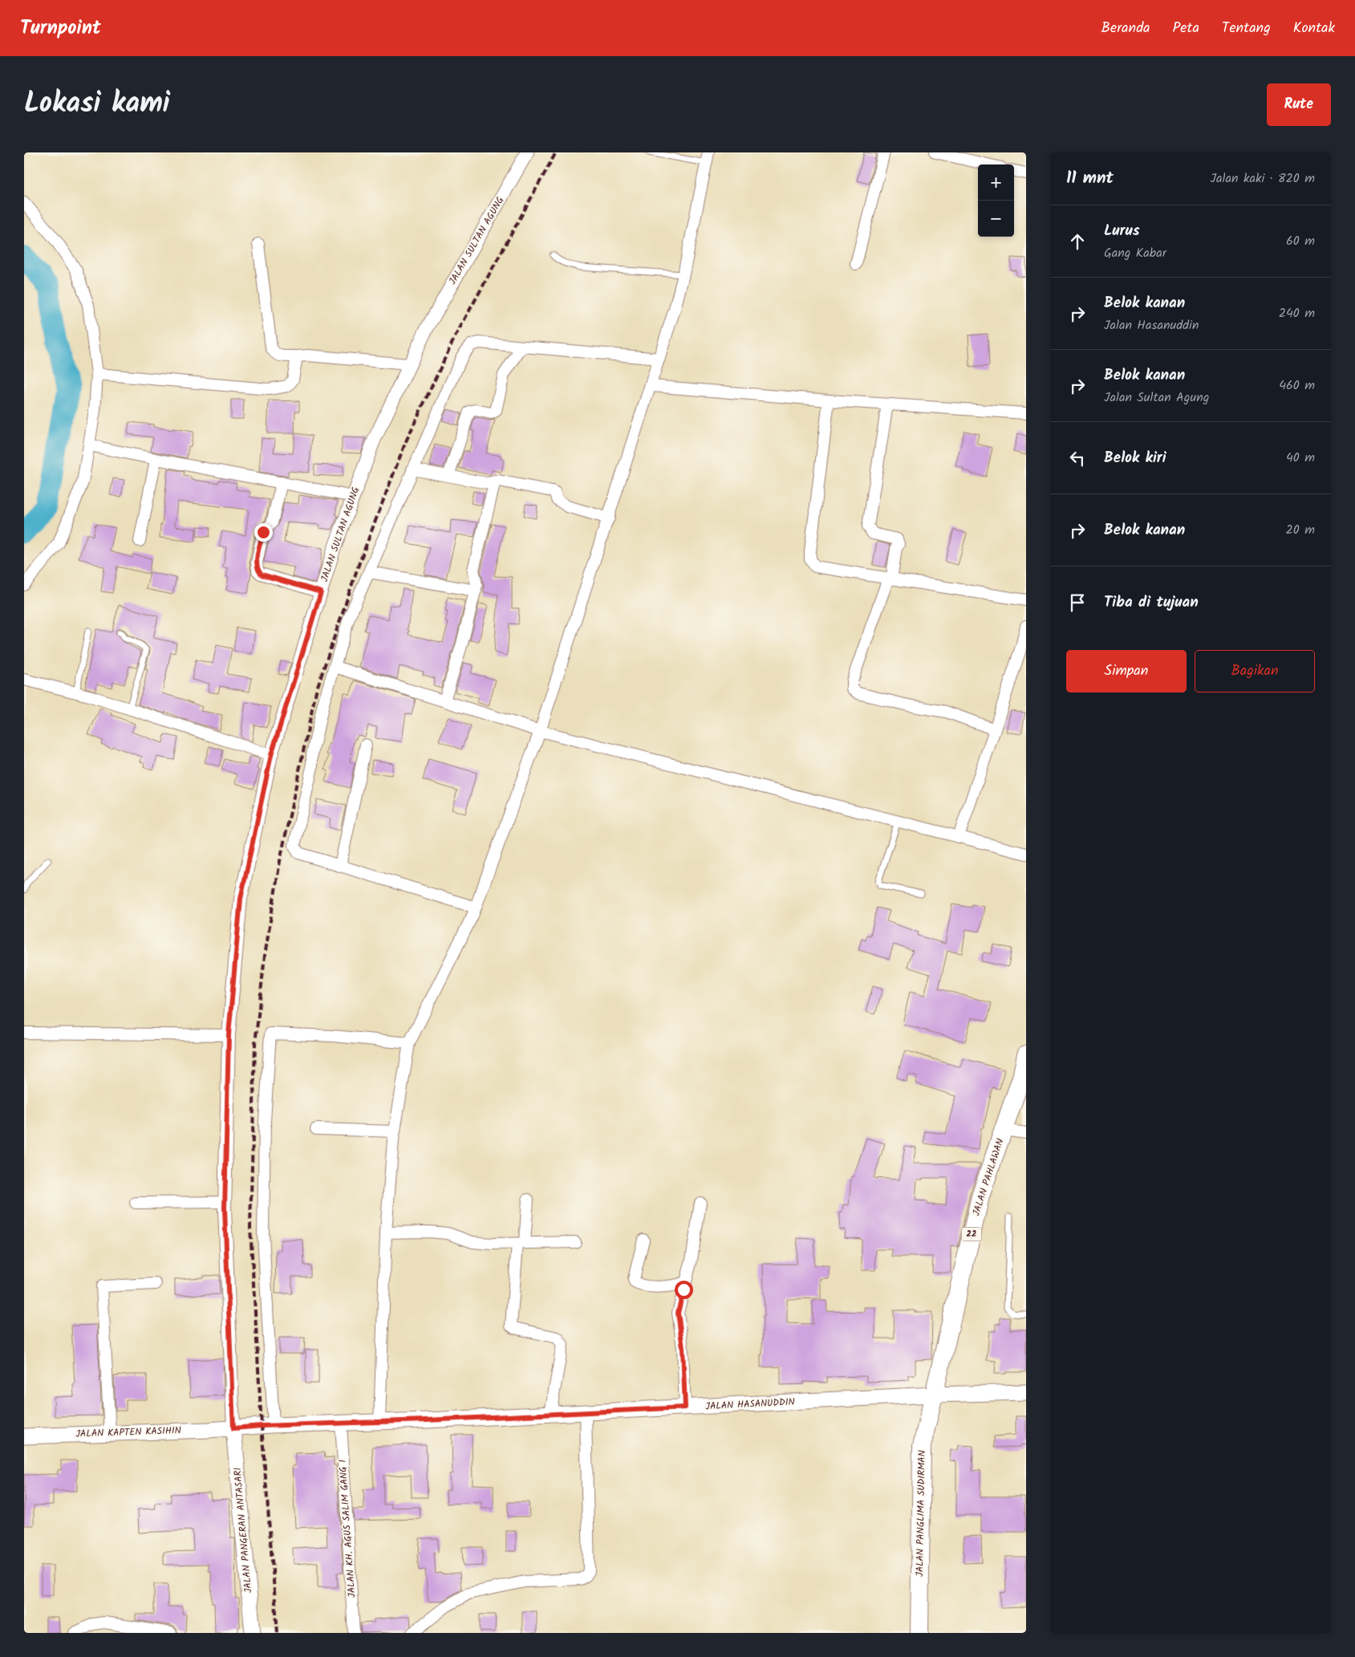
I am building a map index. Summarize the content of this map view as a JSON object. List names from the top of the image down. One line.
{"streets":{"highway":["JALAN PAHLAWAN","22","JALAN PANGLIMA SUDIRMAN"],"main road":["JALAN HASANUDDIN","JALAN KAPTEN KASIHIN","JALAN PANGERAN ANTASARI"],"street":["JALAN SULTAN AGUNG","JALAN KH. AGUS SALIM GANG I"]},"crossings":[["JALAN SULTAN AGUNG","JALAN HASANUDDIN"],["JALAN SULTAN AGUNG","JALAN KAPTEN KASIHIN"],["JALAN SULTAN AGUNG","JALAN PANGERAN ANTASARI"],["JALAN PAHLAWAN","JALAN HASANUDDIN"],["JALAN PAHLAWAN","JALAN PANGLIMA SUDIRMAN"],["JALAN HASANUDDIN","JALAN KAPTEN KASIHIN"],["JALAN HASANUDDIN","JALAN PANGLIMA SUDIRMAN"],["JALAN HASANUDDIN","JALAN KH. AGUS SALIM GANG I"],["JALAN HASANUDDIN","JALAN PANGERAN ANTASARI"],["JALAN KAPTEN KASIHIN","JALAN PANGERAN ANTASARI"]],"page":{"header":"Turnpoint","nav":["Beranda","Peta","Tentang","Kontak"],"title":"Lokasi kami","buttons":["Rute",["Simpan","Bagikan"]],"heading":["11 mnt","Jalan kaki · 820 m"],"map_buttons":["+","−"],"list":[["Lurus","Gang Kabar","60 m"],["Belok kanan","Jalan Hasanuddin","240 m"],["Belok kanan","Jalan Sultan Agung","460 m"],["Belok kiri","40 m"],["Belok kanan","20 m"],"Tiba di tujuan"]}}
